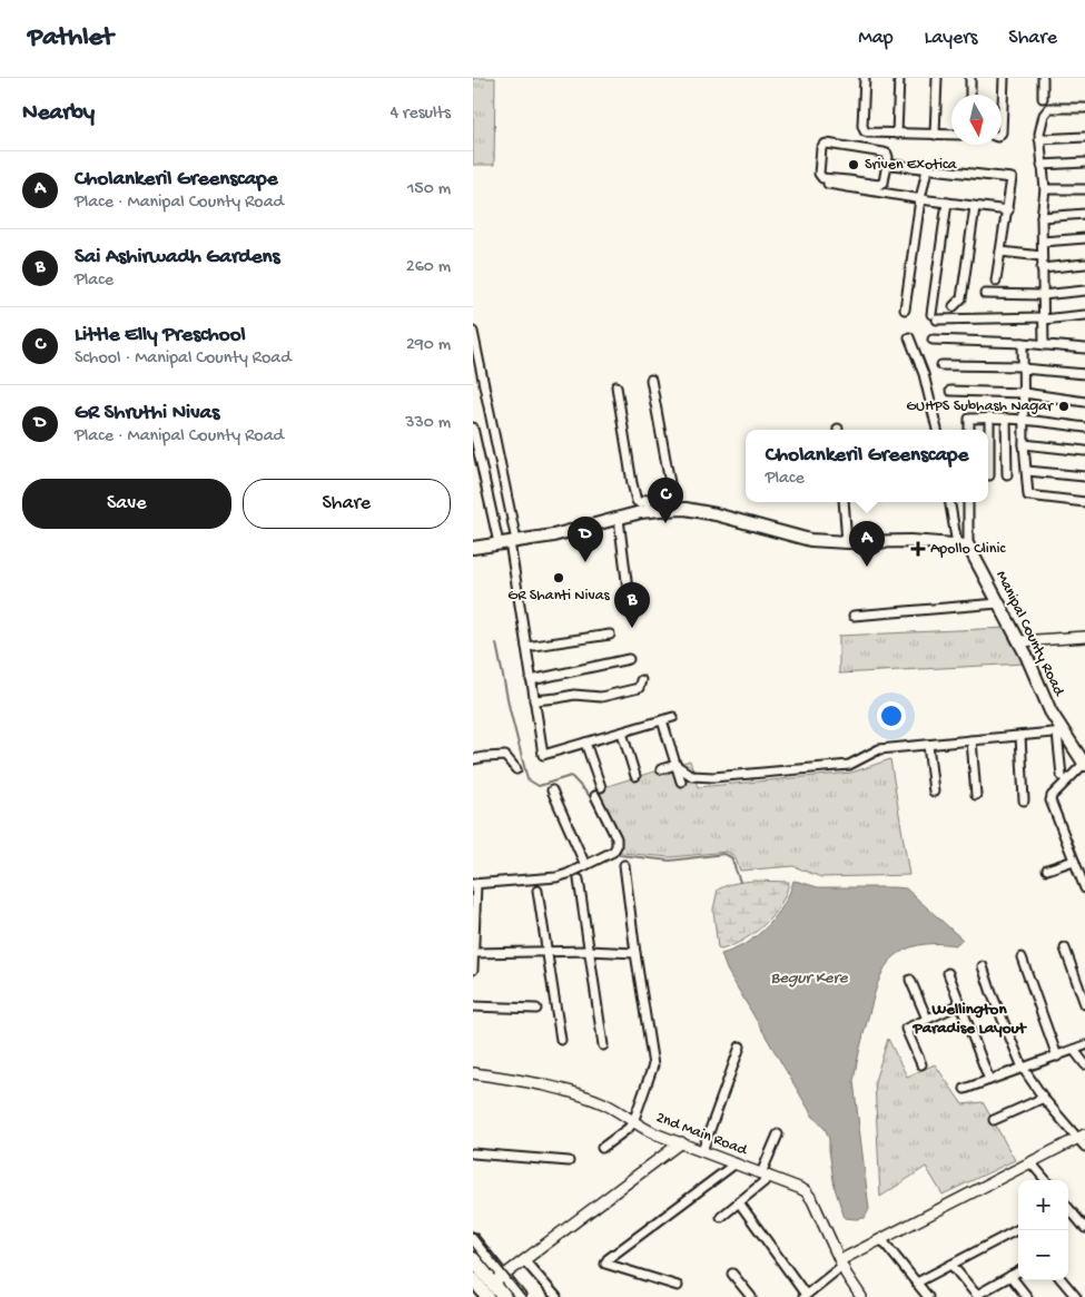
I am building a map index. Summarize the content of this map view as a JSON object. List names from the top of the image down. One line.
{"streets":{"main road":["Manipal County Road"],"street":["2nd Main Road"]},"districts":["Wellington Paradise Layout"],"water":["Begur Kere"],"places":{"other":["Sriven Exotica","GUHPS Subhash Nagar","GR Shanti Nivas"],"health":["Apollo Clinic"]},"north":"bottom","page":{"header":"Pathlet","nav":["Map","Layers","Share"],"heading":["Nearby","4 results"],"list":[{"mark":"A","name":"Cholankeril Greenscape","note":"Place · Manipal County Road","value":"150 m"},{"mark":"B","name":"Sai Ashirwadh Gardens","note":"Place","value":"260 m"},{"mark":"C","name":"Little Elly Preschool","note":"School · Manipal County Road","value":"290 m"},{"mark":"D","name":"GR Shruthi Nivas","note":"Place · Manipal County Road","value":"330 m"}],"popup":["Cholankeril Greenscape","Place"],"buttons":["Save","Share"],"pins":["C","D","A","B"],"map_buttons":["+","−"]}}
